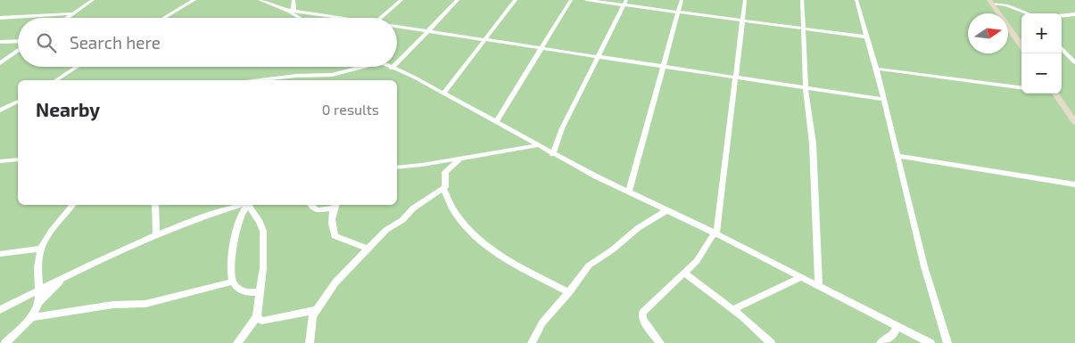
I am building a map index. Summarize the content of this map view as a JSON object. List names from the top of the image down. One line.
{"north":"right","page":{"map_buttons":["+","−"],"search":"Search here","heading":["Nearby","0 results"]}}
